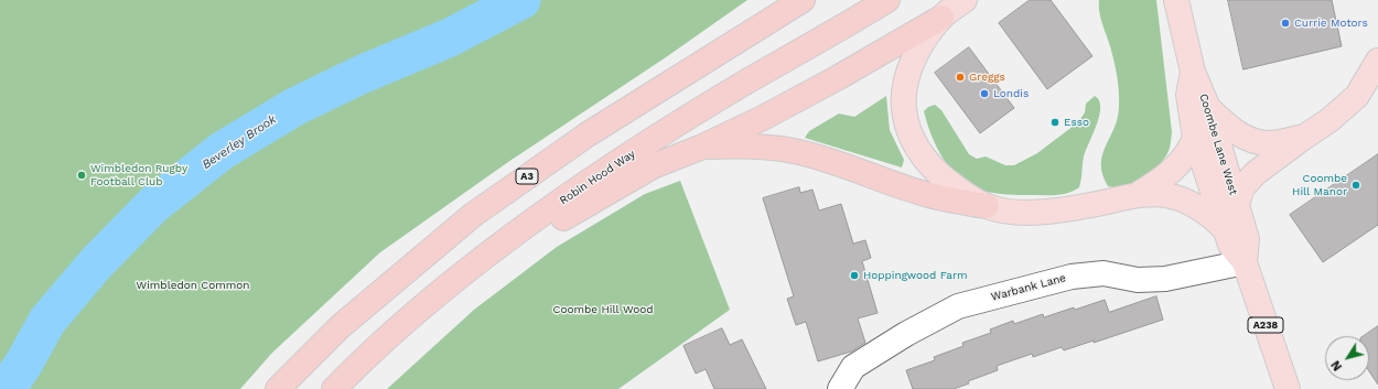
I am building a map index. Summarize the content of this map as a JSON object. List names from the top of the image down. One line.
{"streets":{"highway":["A3","Robin Hood Way"],"main road":["Coombe Lane West","A238"],"street":["Warbank Lane"]},"crossings":[["Coombe Lane West","Warbank Lane"],["Coombe Lane West","A238"]],"water":["Beverley Brook"],"parks":["Wimbledon Common","Coombe Hill Wood"],"places":["Currie Motors","Greggs","Londis","Esso","Wimbledon Rugby Football Club","Coombe Hill Manor","Hoppingwood Farm"],"north":"bottom left"}
